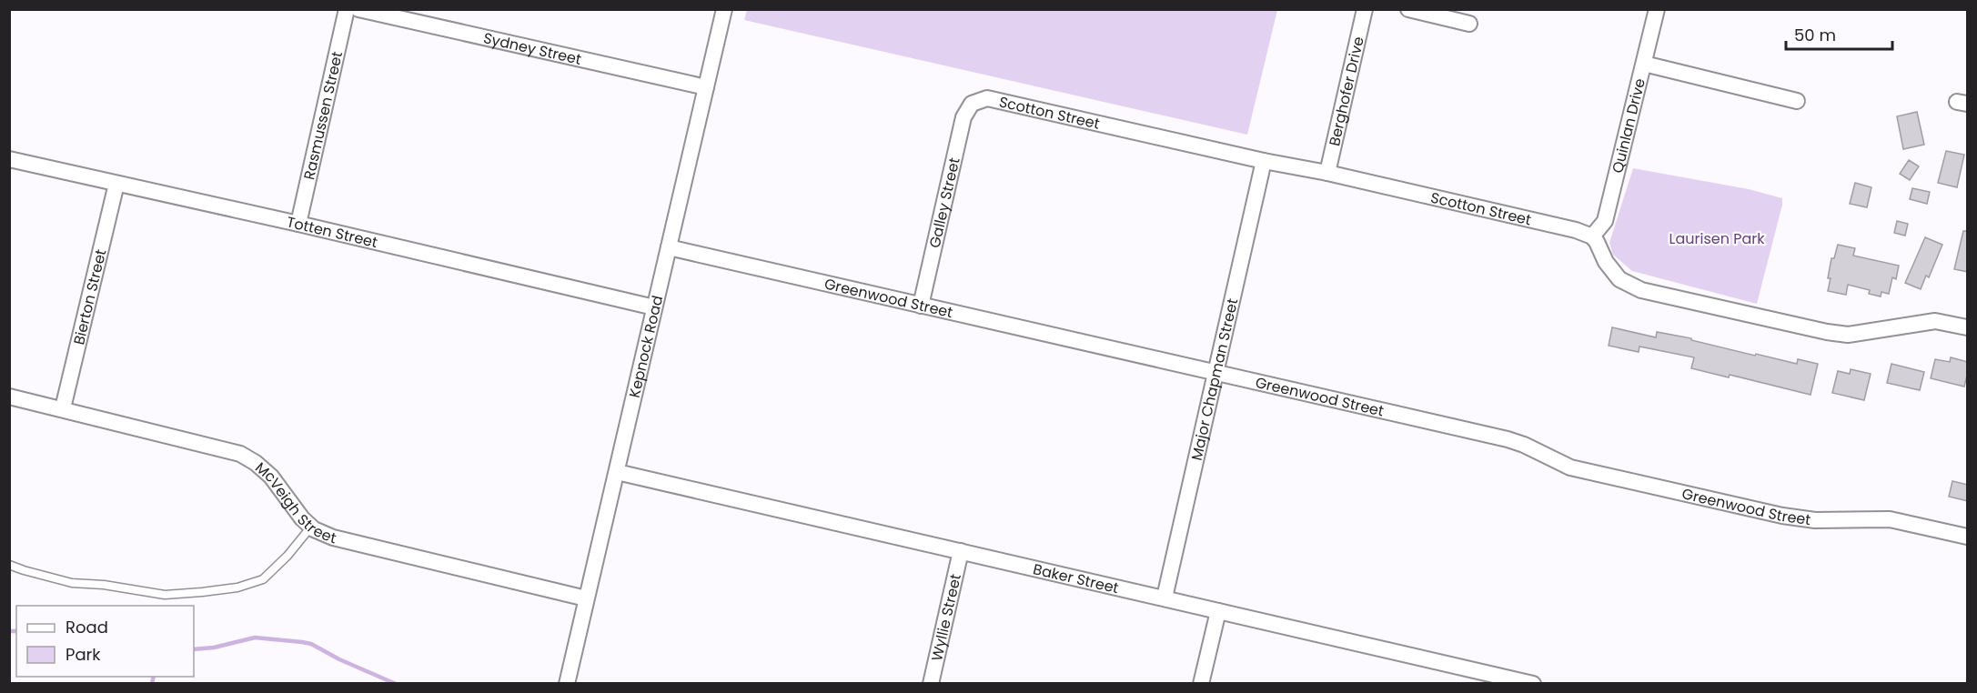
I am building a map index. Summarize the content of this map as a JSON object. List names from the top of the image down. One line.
{"streets":{"street":["Sydney Street","Berghofer Drive","Scotton Street","Rasmussen Street","Quinlan Drive","Galley Street","Totten Street","Bierton Street","Greenwood Street","Kepnock Road","Major Chapman Street","McVeigh Street","Baker Street","Wyllie Street"]},"crossings":[["Sydney Street","Kepnock Road"],["Berghofer Drive","Scotton Street"],["Scotton Street","Quinlan Drive"],["Scotton Street","Galley Street"],["Scotton Street","Major Chapman Street"],["Rasmussen Street","Totten Street"],["Galley Street","Greenwood Street"],["Totten Street","Bierton Street"],["Totten Street","Kepnock Road"],["Bierton Street","McVeigh Street"],["Greenwood Street","Kepnock Road"],["Greenwood Street","Major Chapman Street"],["Kepnock Road","McVeigh Street"],["Kepnock Road","Baker Street"],["Major Chapman Street","Baker Street"],["Baker Street","Wyllie Street"]],"parks":["Laurisen Park"],"legend":["Road","Park"],"scale_bar":"50 m"}
